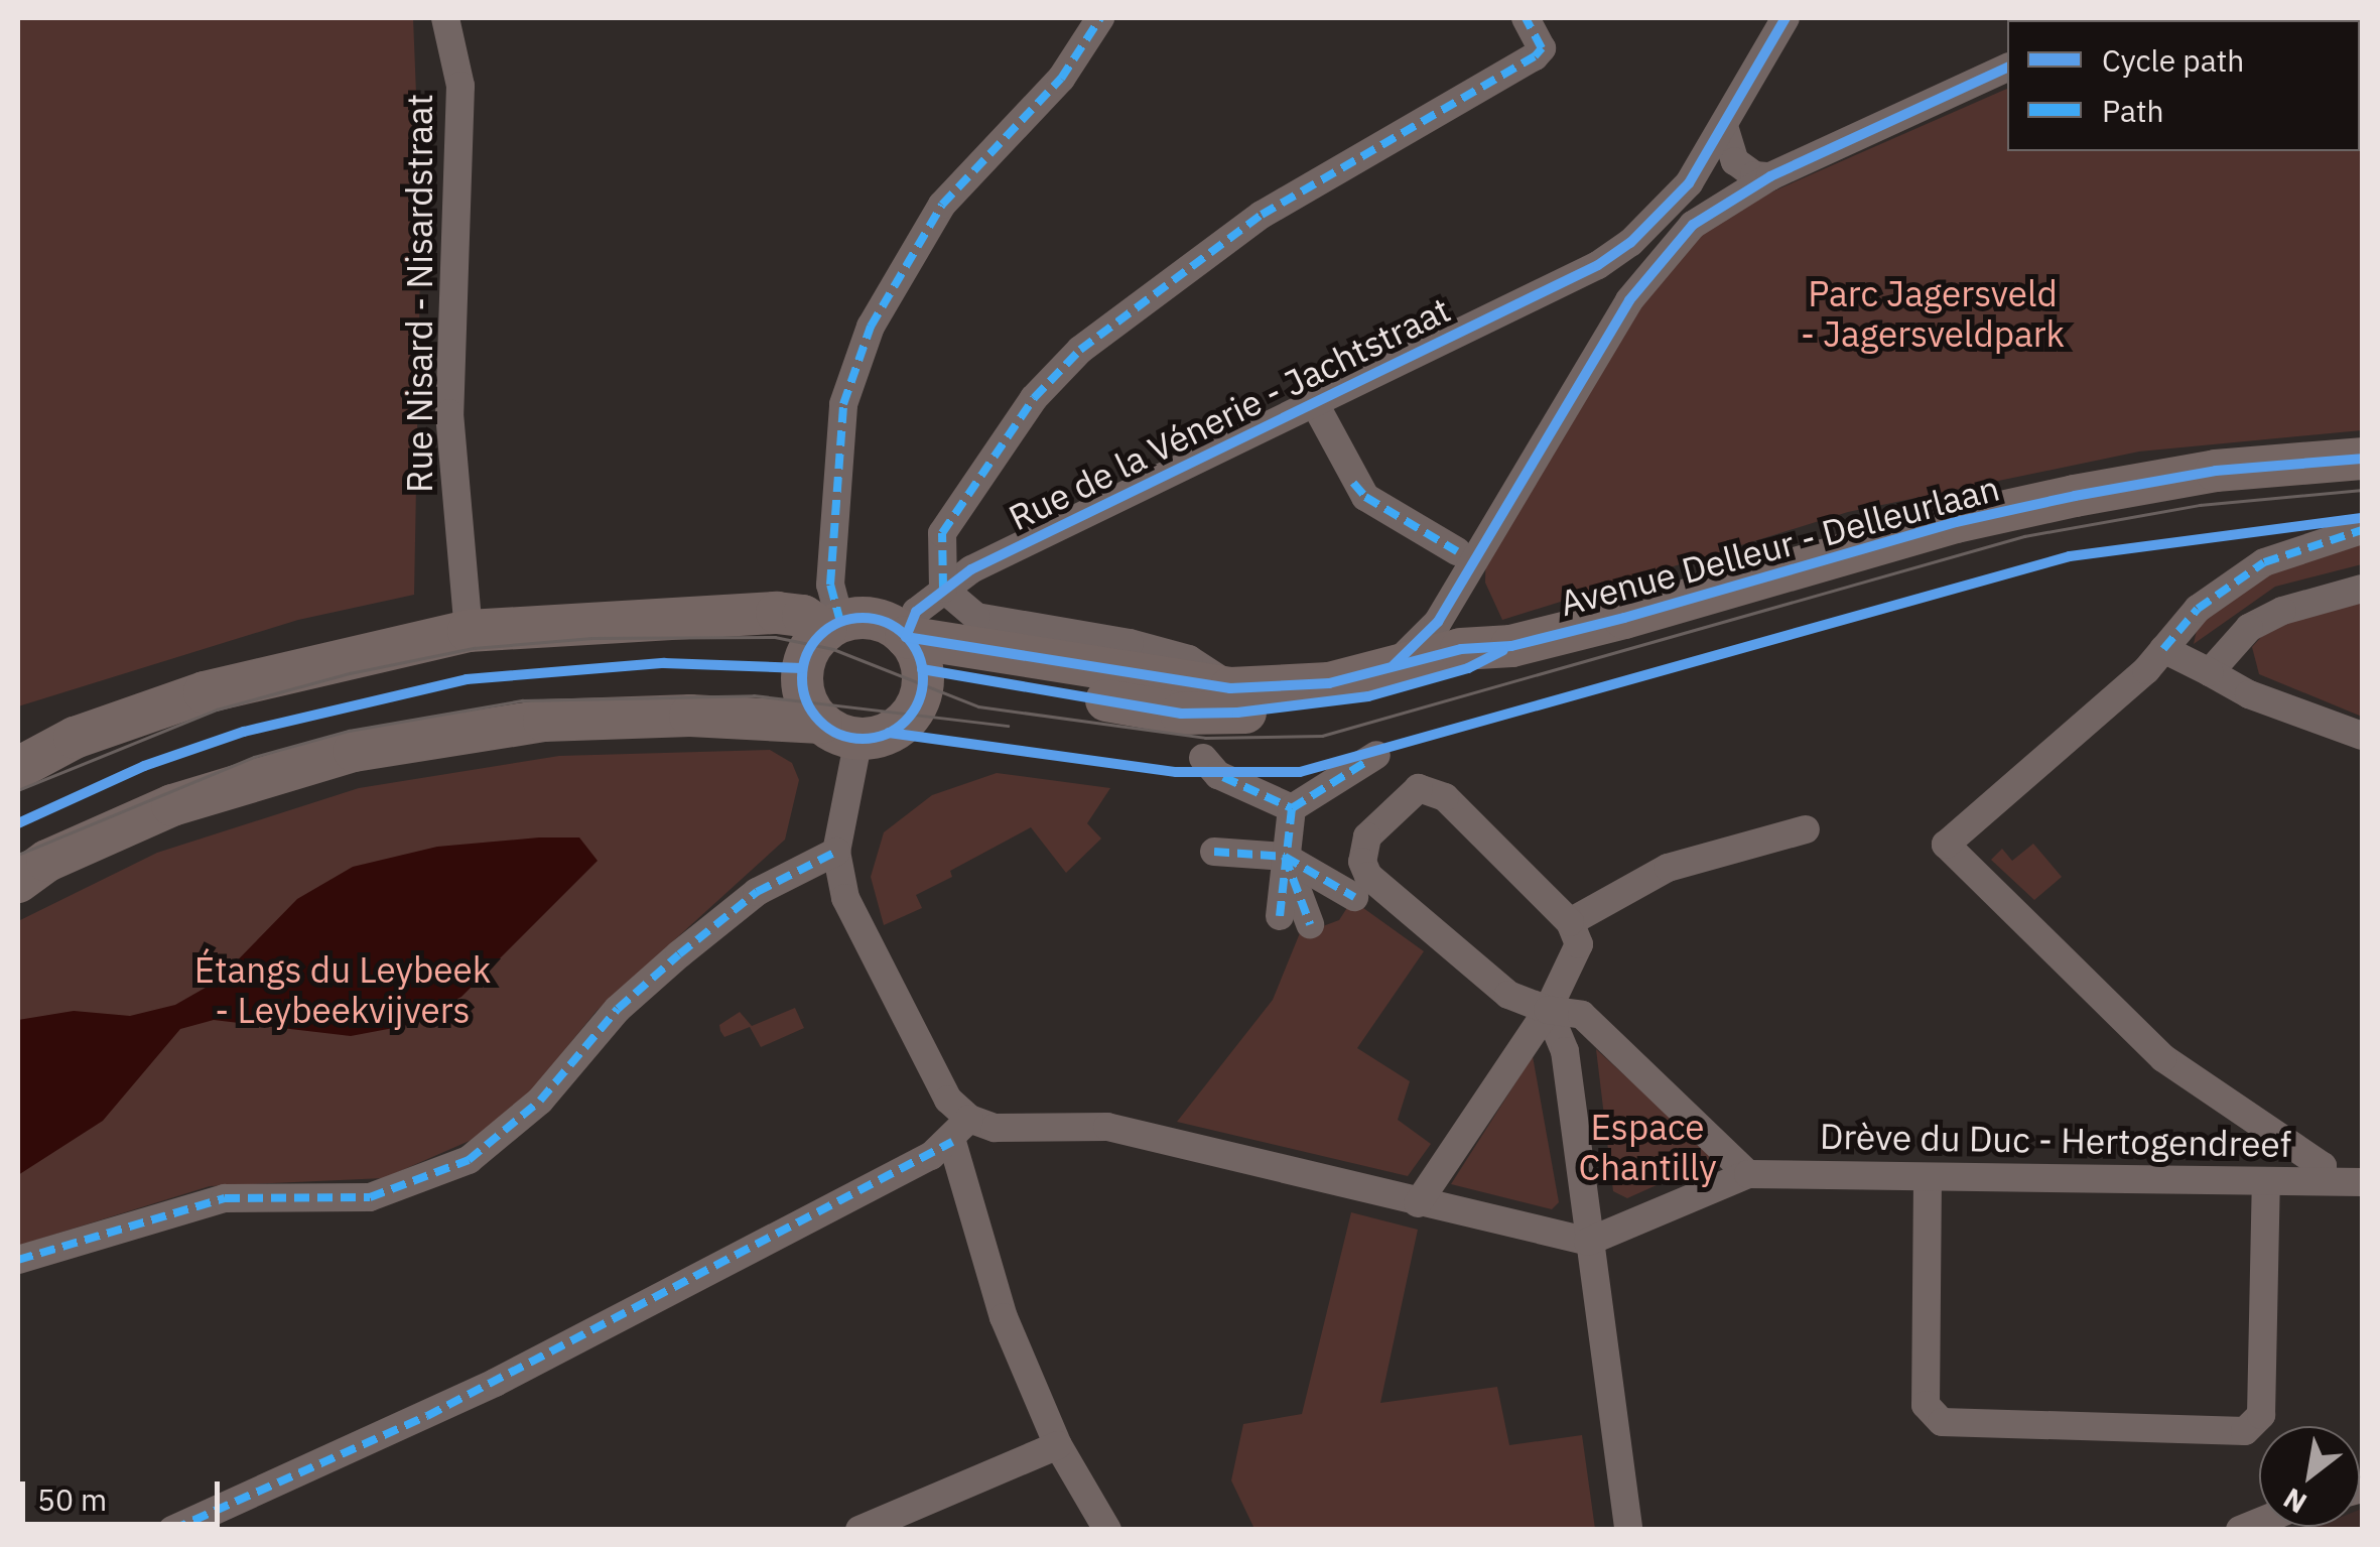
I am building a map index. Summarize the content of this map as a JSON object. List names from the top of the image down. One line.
{"streets":{"main road":["Avenue Delleur - Delleurlaan"],"street":["Rue Nisard - Nisardstraat","Rue de la Vénerie - Jachtstraat","Drève du Duc - Hertogendreef"]},"parks":["Parc Jagersveld - Jagersveldpark","Étangs du Leybeek - Leybeekvijvers","Espace Chantilly"],"legend":["Cycle path","Path"],"scale_bar":"50 m","north":"bottom left"}
